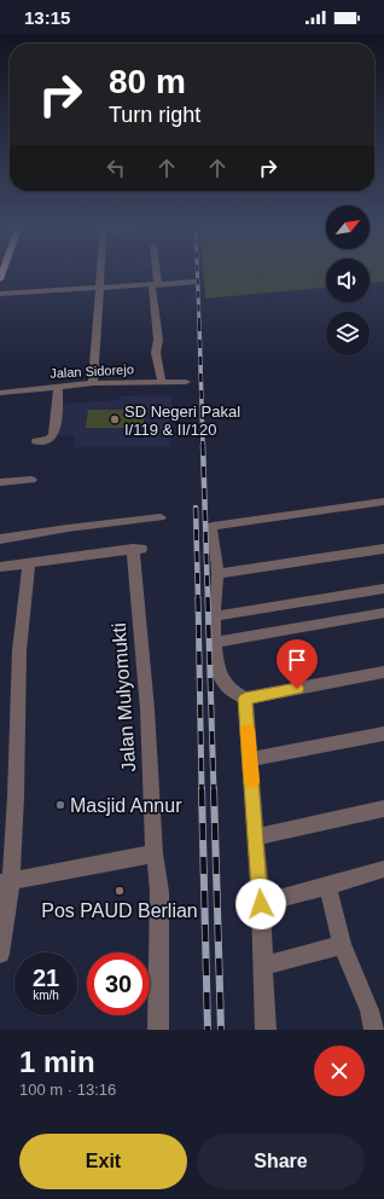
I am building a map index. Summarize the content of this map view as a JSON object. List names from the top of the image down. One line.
{"streets":{"street":["Jalan Sidorejo","Jalan Mulyomukti"]},"places":["SD Negeri Pakal I/119 & II/120","Masjid Annur","Pos PAUD Berlian"],"north":"top right","page":{"status":"13:15","turn":["80 m","Turn right"],"speed":"21 km/h","limit":"30","heading":["1 min","100 m · 13:16"],"buttons":["Exit","Share"]}}
